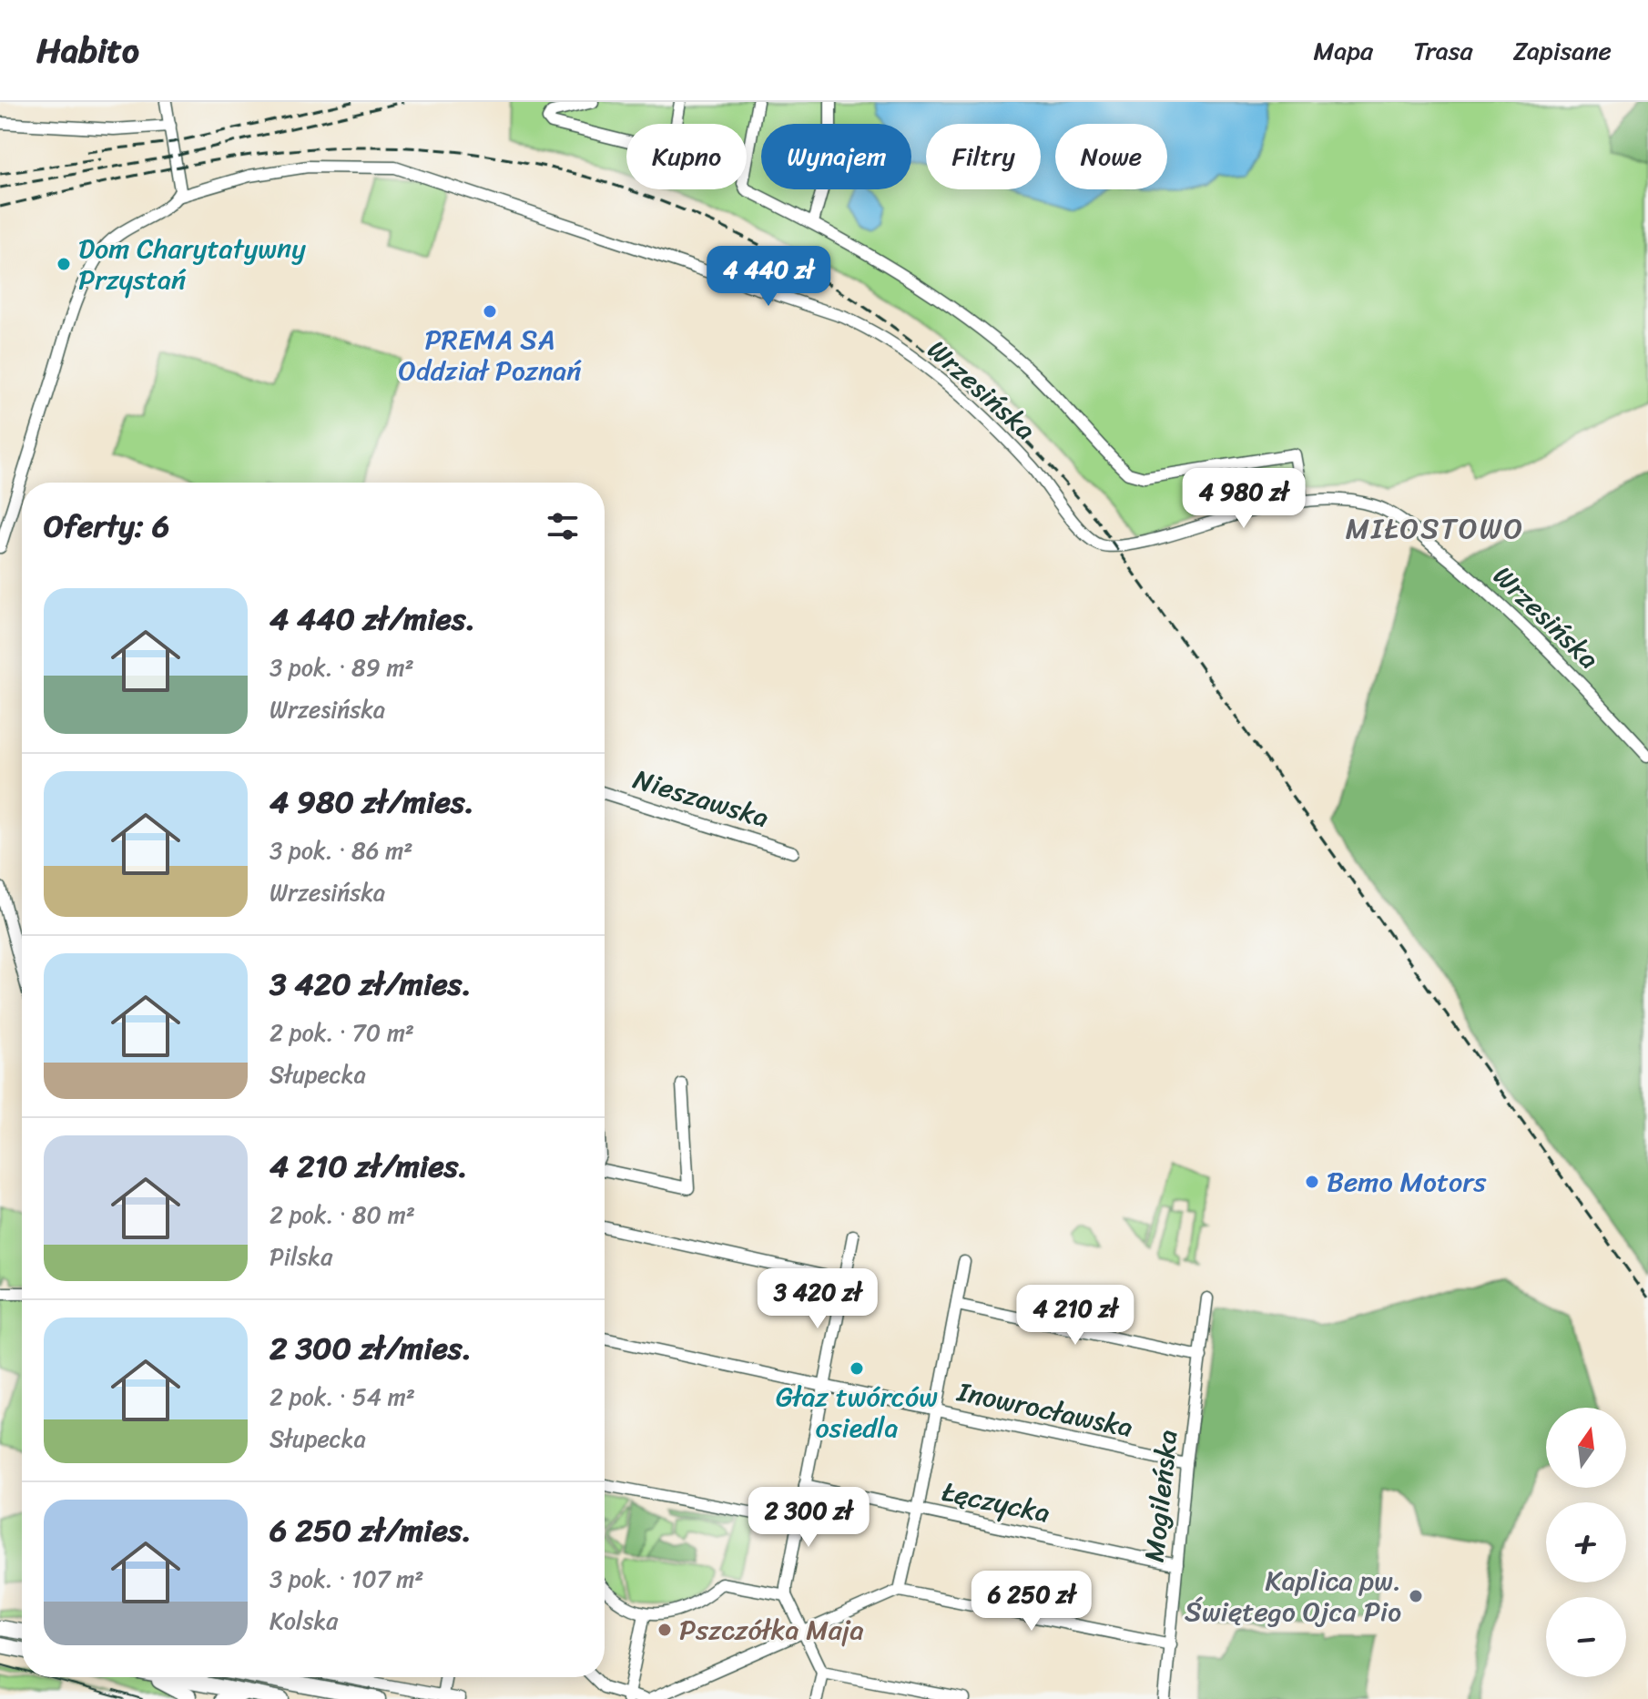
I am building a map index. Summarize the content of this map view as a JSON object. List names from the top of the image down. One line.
{"streets":{"street":["Wrzesińska","Nieszawska","Inowrocławska","Mogileńska","Łęczycka"]},"crossings":[["Inowrocławska","Mogileńska"],["Mogileńska","Łęczycka"]],"districts":["MIŁOSTOWO"],"places":["Dom Charytatywny Przystań","PREMA SA Oddział Poznań","Bemo Motors","Głaz twórców osiedla","Kaplica pw. Świętego Ojca Pio","Pszczółka Maja"],"north":"top","page":{"header":"Habito","nav":["Mapa","Trasa","Zapisane"],"chip":["Kupno","Wynajem","Filtry","Nowe"],"price":["4 440 zł","4 980 zł","3 420 zł","4 210 zł","2 300 zł","6 250 zł"],"heading":"Oferty: 6","list":[{"name":"4 440 zł/mies.","note":"3 pok. · 89 m² · Wrzesińska"},{"name":"4 980 zł/mies.","note":"3 pok. · 86 m² · Wrzesińska"},{"name":"3 420 zł/mies.","note":"2 pok. · 70 m² · Słupecka"},{"name":"4 210 zł/mies.","note":"2 pok. · 80 m² · Pilska"},{"name":"2 300 zł/mies.","note":"2 pok. · 54 m² · Słupecka"},{"name":"6 250 zł/mies.","note":"3 pok. · 107 m² · Kolska"}],"map_buttons":["+","−"]}}
